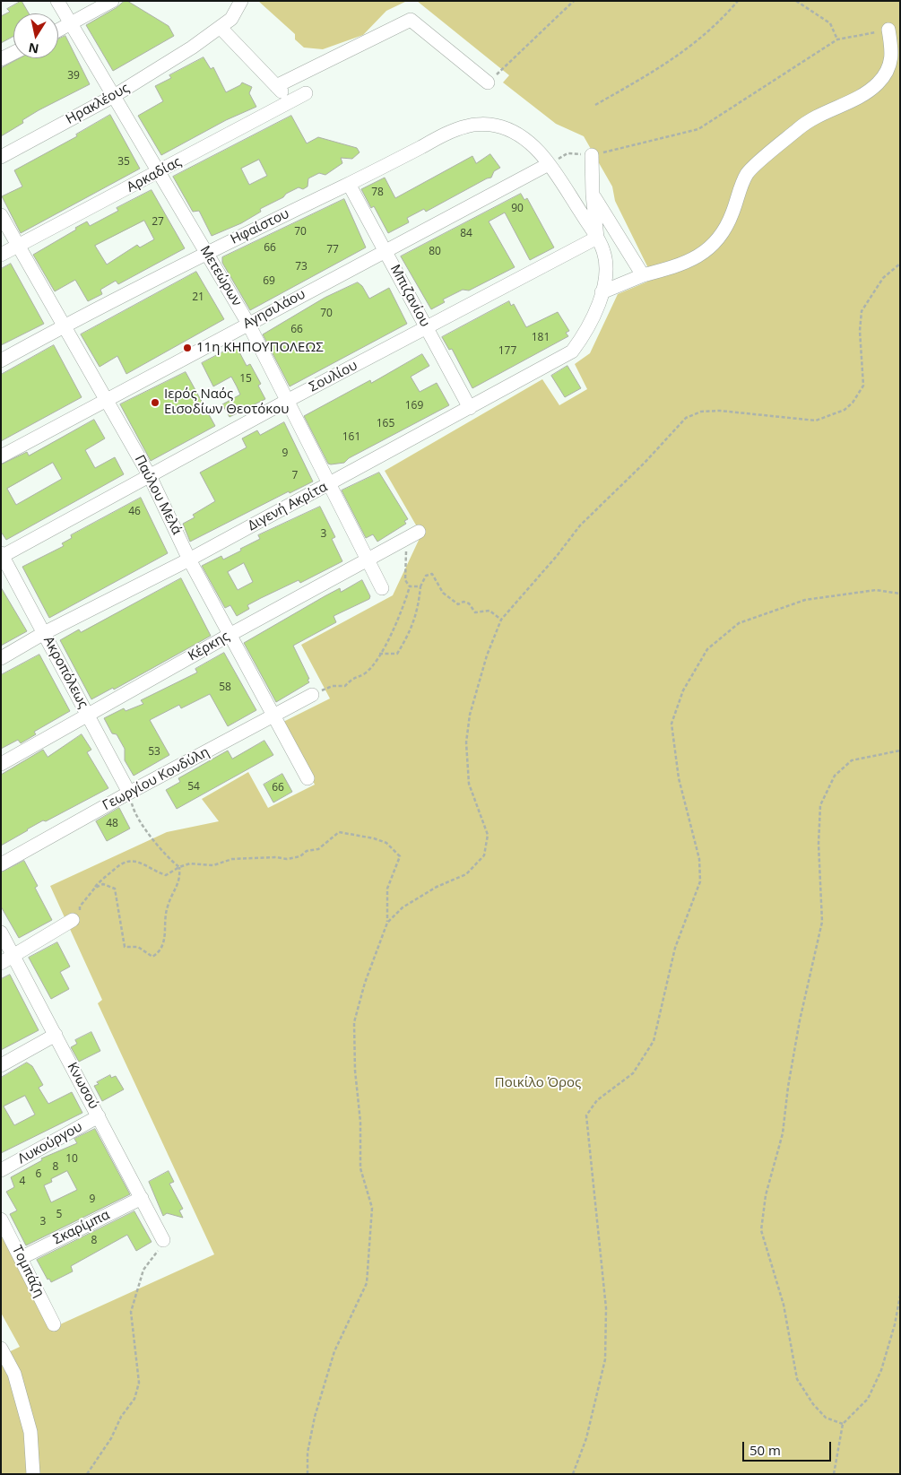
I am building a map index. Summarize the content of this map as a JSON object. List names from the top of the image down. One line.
{"streets":{"street":["Ηρακλέους","Αρκαδίας","Ηφαίστου","Μετεώρων","Μπιζανίου","Αγησιλάου","Σουλίου","Παύλου Μελά","Διγενή Ακρίτα","Κέρκης","Ακροπόλεως","Γεωργίου Κονδύλη","Κνωσού","Λυκούργου","Σκαρίμπα","Τομπάζη"]},"crossings":[["Ηρακλέους","Μετεώρων"],["Αρκαδίας","Μετεώρων"],["Αρκαδίας","Παύλου Μελά"],["Ηφαίστου","Μετεώρων"],["Ηφαίστου","Μπιζανίου"],["Ηφαίστου","Αγησιλάου"],["Ηφαίστου","Σουλίου"],["Ηφαίστου","Παύλου Μελά"],["Μετεώρων","Αγησιλάου"],["Μετεώρων","Σουλίου"],["Μετεώρων","Διγενή Ακρίτα"],["Μετεώρων","Κέρκης"],["Μπιζανίου","Αγησιλάου"],["Μπιζανίου","Σουλίου"],["Μπιζανίου","Διγενή Ακρίτα"],["Αγησιλάου","Παύλου Μελά"],["Σουλίου","Παύλου Μελά"],["Σουλίου","Ακροπόλεως"],["Παύλου Μελά","Διγενή Ακρίτα"],["Παύλου Μελά","Κέρκης"],["Παύλου Μελά","Γεωργίου Κονδύλη"],["Διγενή Ακρίτα","Ακροπόλεως"],["Κέρκης","Ακροπόλεως"],["Ακροπόλεως","Γεωργίου Κονδύλη"],["Κνωσού","Λυκούργου"],["Κνωσού","Σκαρίμπα"],["Σκαρίμπα","Τομπάζη"]],"parks":["Ποικίλο Όρος"],"places":["11η ΚΗΠΟΥΠΟΛΕΩΣ","Ιερός Ναός Εισοδίων Θεοτόκου"],"house_numbers":["39","35","78","90","27","70","84","66","77","80","73","69","21","70","66","181","177","15","169","165","161","9","7","46","3","58","53","54","66","48","10","8","6","4","9","5","3","8"],"scale_bar":"50 m","north":"bottom"}
